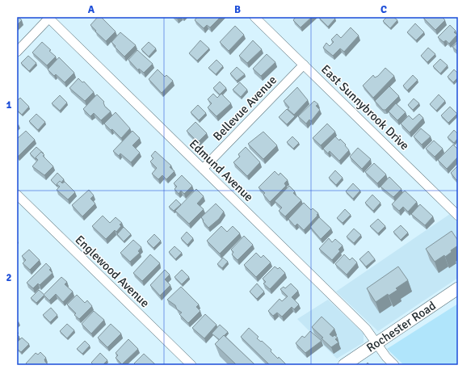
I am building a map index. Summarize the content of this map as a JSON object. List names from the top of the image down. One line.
{"streets":{"main road":["Rochester Road"],"street":["East Sunnybrook Drive","Bellevue Avenue","Edmund Avenue","Englewood Avenue"]},"crossings":[["East Sunnybrook Drive","Bellevue Avenue"],["Bellevue Avenue","Edmund Avenue"],["Edmund Avenue","Rochester Road"]],"grid":{"columns":["A","B","C"],"rows":["1","2"]}}
